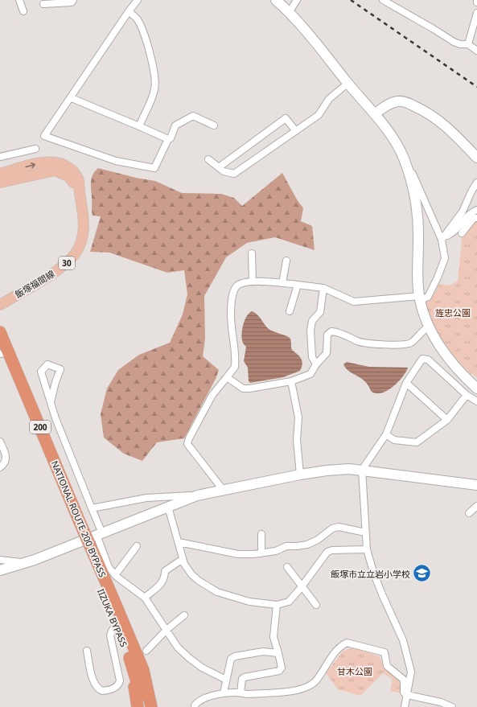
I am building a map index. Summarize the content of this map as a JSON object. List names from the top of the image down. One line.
{"streets":{"highway":["200","NATIONAL ROUTE 200 BYPASS","IIZUKA BYPASS"],"main road":["30","飯塚福間線"]},"crossings":[["NATIONAL ROUTE 200 BYPASS","IIZUKA BYPASS"]],"parks":["旌忠公園","甘木公園"],"places":{"school or university":["飯塚市立立岩小学校"]}}
